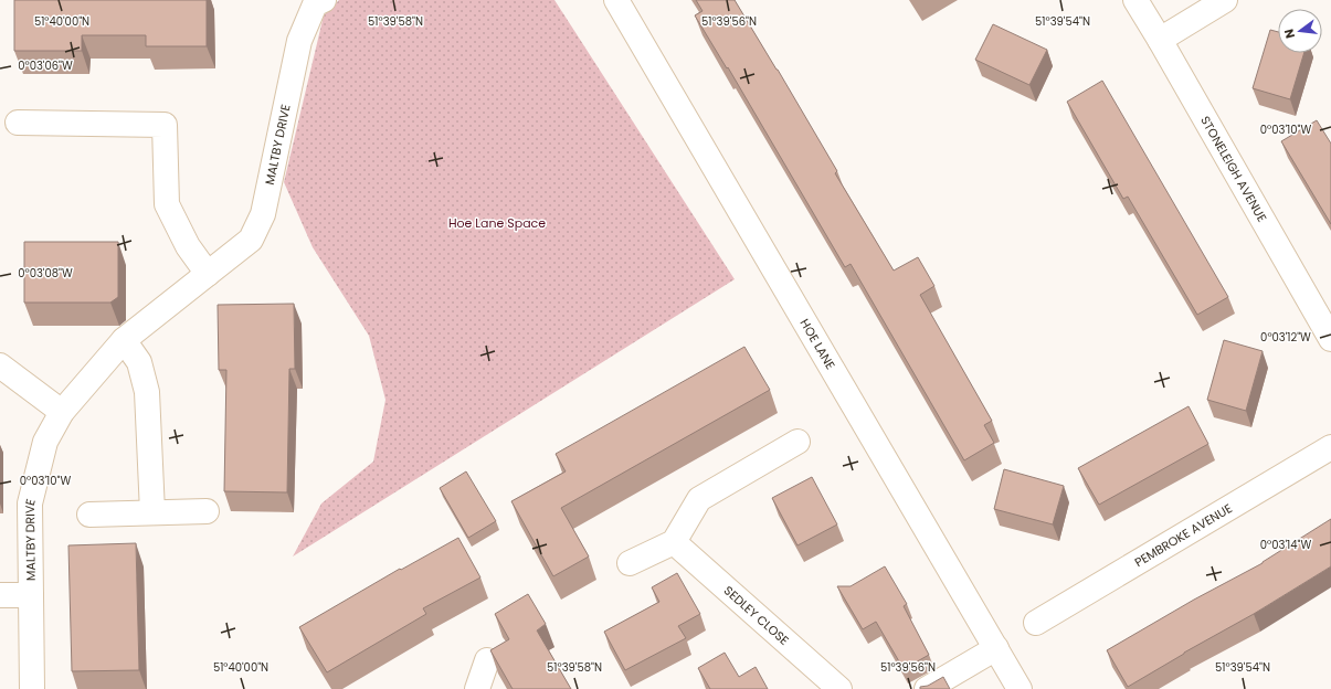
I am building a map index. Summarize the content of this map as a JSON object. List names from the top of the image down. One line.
{"streets":{"street":["MALTBY DRIVE","STONELEIGH AVENUE","HOE LANE","PEMBROKE AVENUE","SEDLEY CLOSE"]},"parks":["Hoe Lane Space"],"north":"left","coordinates":["51°40'00\"N","51°39'56\"N","51°39'58\"N","51°39'54\"N","0°03'06\"W","0°03'10\"W","0°03'08\"W","0°03'12\"W","0°03'14\"W"]}
